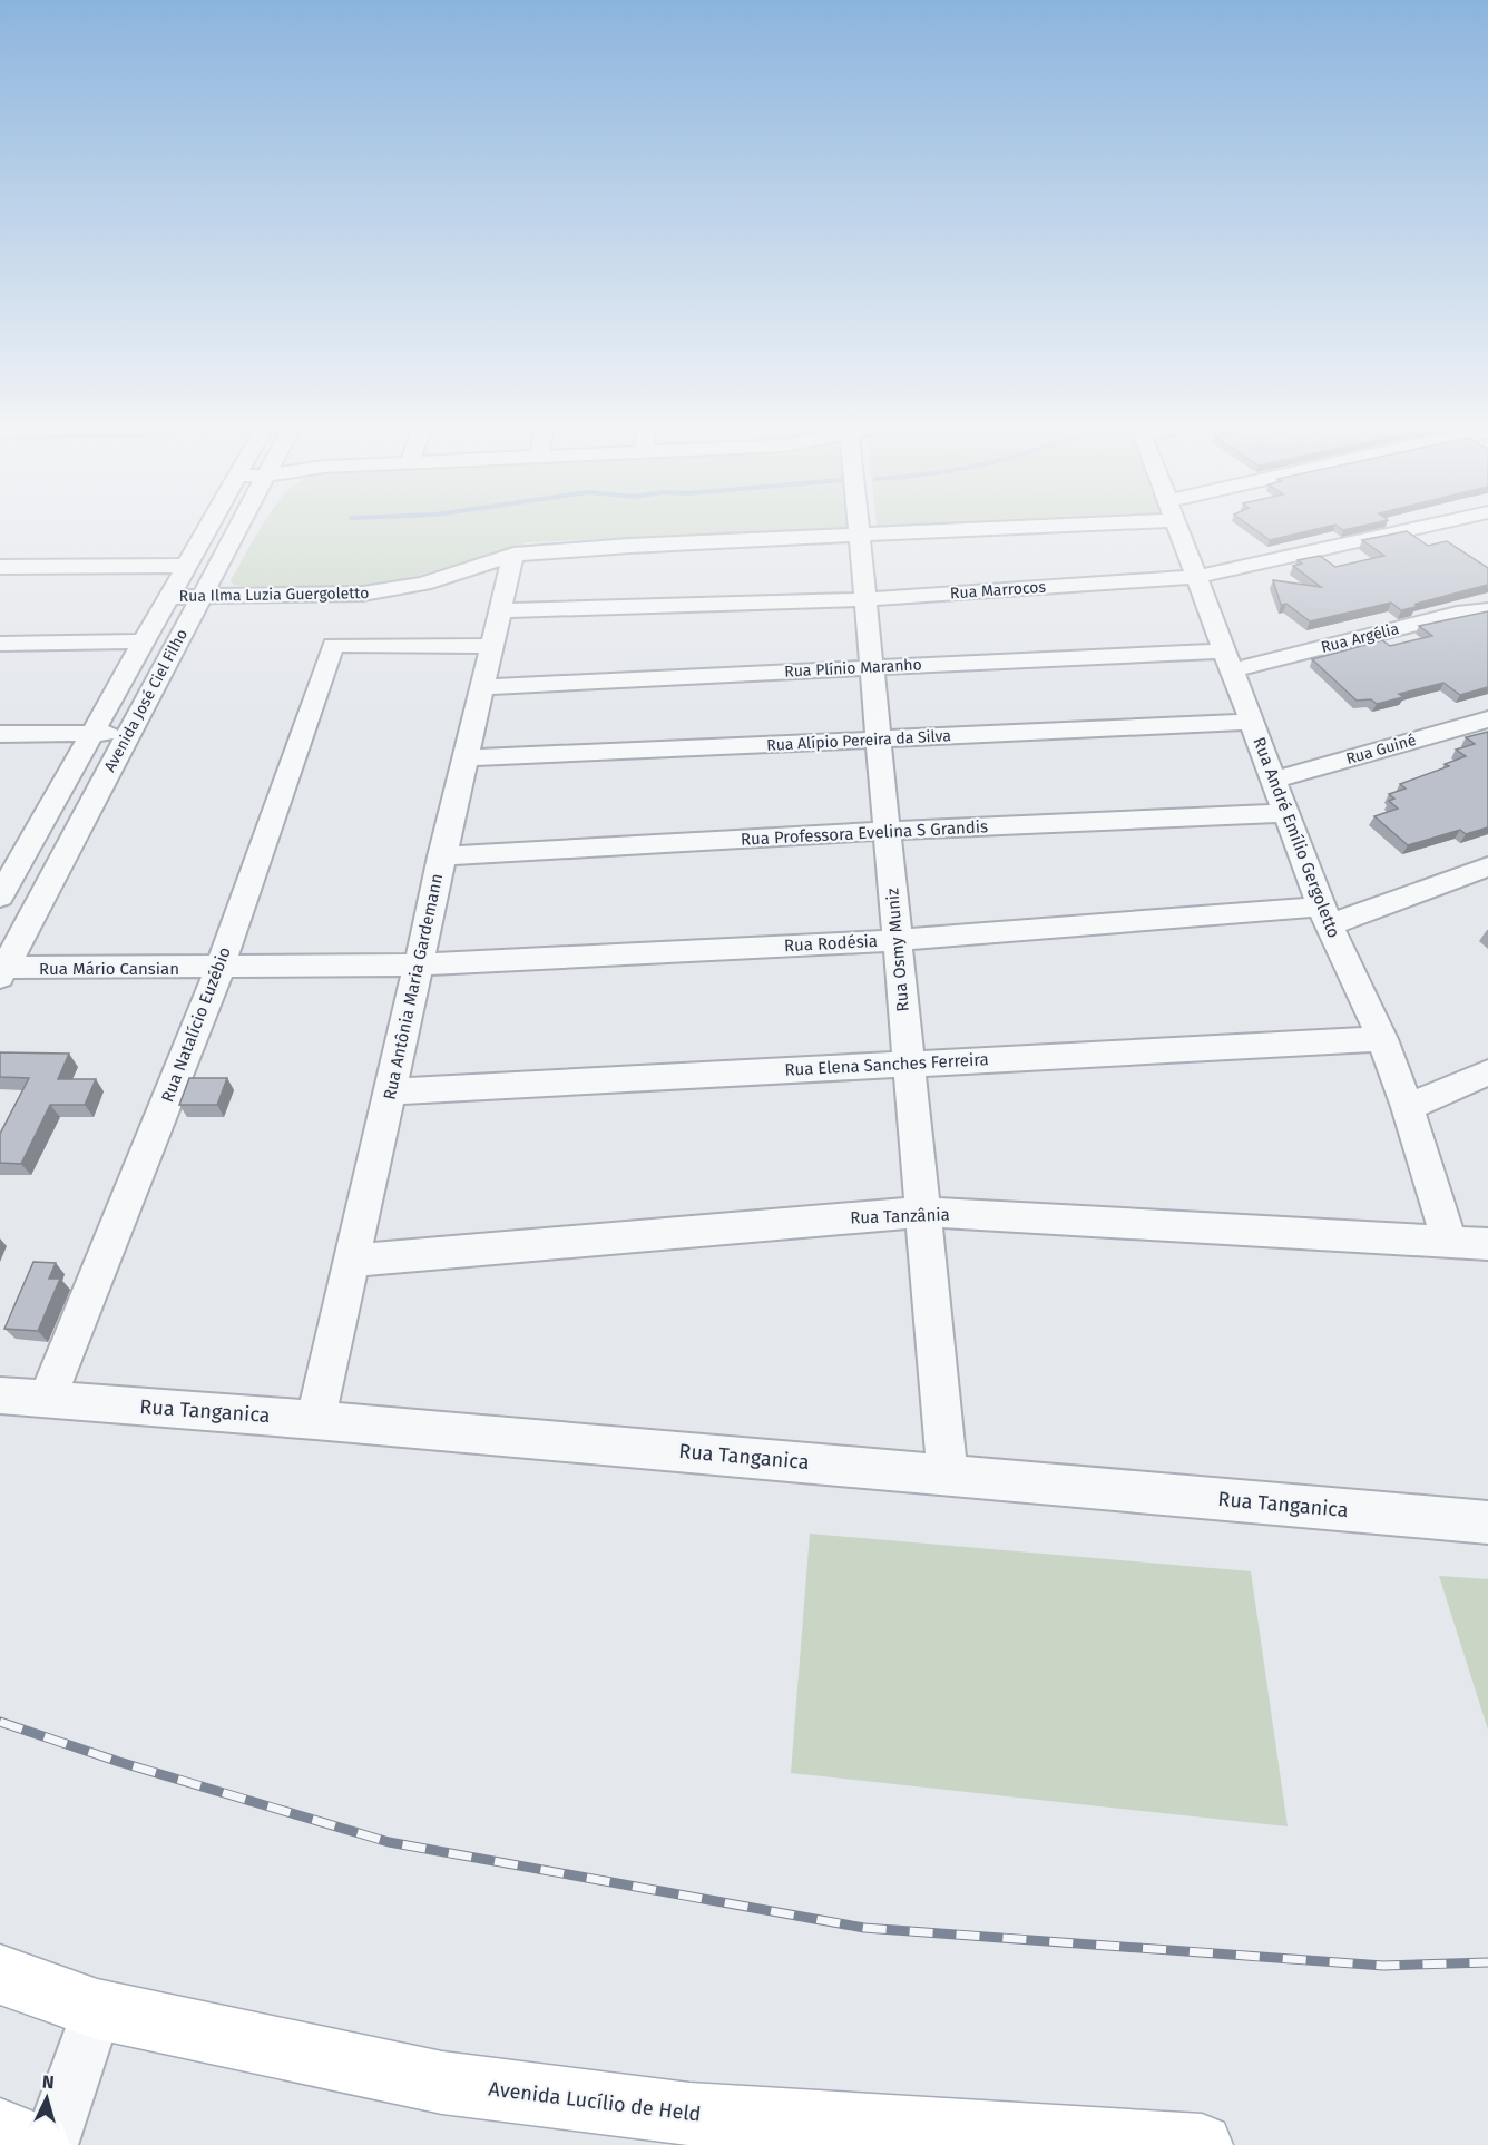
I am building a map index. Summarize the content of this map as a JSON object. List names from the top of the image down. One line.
{"streets":{"main road":["Avenida Lucílio de Held"],"street":["Rua Marrocos","Rua Ilma Luzia Guergoletto","Rua Argélia","Rua Plínio Maranho","Avenida José Ciel Filho","Rua Alípio Pereira da Silva","Rua Guiné","Rua Professora Evelina S Grandis","Rua André Emílio Gergoletto","Rua Rodésia","Rua Osmy Muniz","Rua Mário Cansian","Rua Antônia Maria Gardemann","Rua Natalício Euzébio","Rua Elena Sanches Ferreira","Rua Tanzânia","Rua Tanganica"]},"crossings":[["Rua Marrocos","Rua André Emílio Gergoletto"],["Rua Marrocos","Rua Osmy Muniz"],["Rua Marrocos","Rua Antônia Maria Gardemann"],["Rua Ilma Luzia Guergoletto","Avenida José Ciel Filho"],["Rua Ilma Luzia Guergoletto","Rua Osmy Muniz"],["Rua Ilma Luzia Guergoletto","Rua Antônia Maria Gardemann"],["Rua Argélia","Rua Plínio Maranho"],["Rua Argélia","Rua André Emílio Gergoletto"],["Rua Plínio Maranho","Rua André Emílio Gergoletto"],["Rua Plínio Maranho","Rua Osmy Muniz"],["Rua Plínio Maranho","Rua Antônia Maria Gardemann"],["Avenida José Ciel Filho","Rua Mário Cansian"],["Rua Alípio Pereira da Silva","Rua André Emílio Gergoletto"],["Rua Alípio Pereira da Silva","Rua Osmy Muniz"],["Rua Alípio Pereira da Silva","Rua Antônia Maria Gardemann"],["Rua Guiné","Rua André Emílio Gergoletto"],["Rua Professora Evelina S Grandis","Rua André Emílio Gergoletto"],["Rua Professora Evelina S Grandis","Rua Osmy Muniz"],["Rua Professora Evelina S Grandis","Rua Antônia Maria Gardemann"],["Rua André Emílio Gergoletto","Rua Rodésia"],["Rua André Emílio Gergoletto","Rua Elena Sanches Ferreira"],["Rua André Emílio Gergoletto","Rua Tanzânia"],["Rua Rodésia","Rua Osmy Muniz"],["Rua Rodésia","Rua Mário Cansian"],["Rua Rodésia","Rua Antônia Maria Gardemann"],["Rua Osmy Muniz","Rua Elena Sanches Ferreira"],["Rua Osmy Muniz","Rua Tanzânia"],["Rua Osmy Muniz","Rua Tanganica"],["Rua Mário Cansian","Rua Antônia Maria Gardemann"],["Rua Mário Cansian","Rua Natalício Euzébio"],["Rua Antônia Maria Gardemann","Rua Natalício Euzébio"],["Rua Antônia Maria Gardemann","Rua Elena Sanches Ferreira"],["Rua Antônia Maria Gardemann","Rua Tanzânia"],["Rua Antônia Maria Gardemann","Rua Tanganica"],["Rua Natalício Euzébio","Rua Tanganica"]],"north":"top"}
